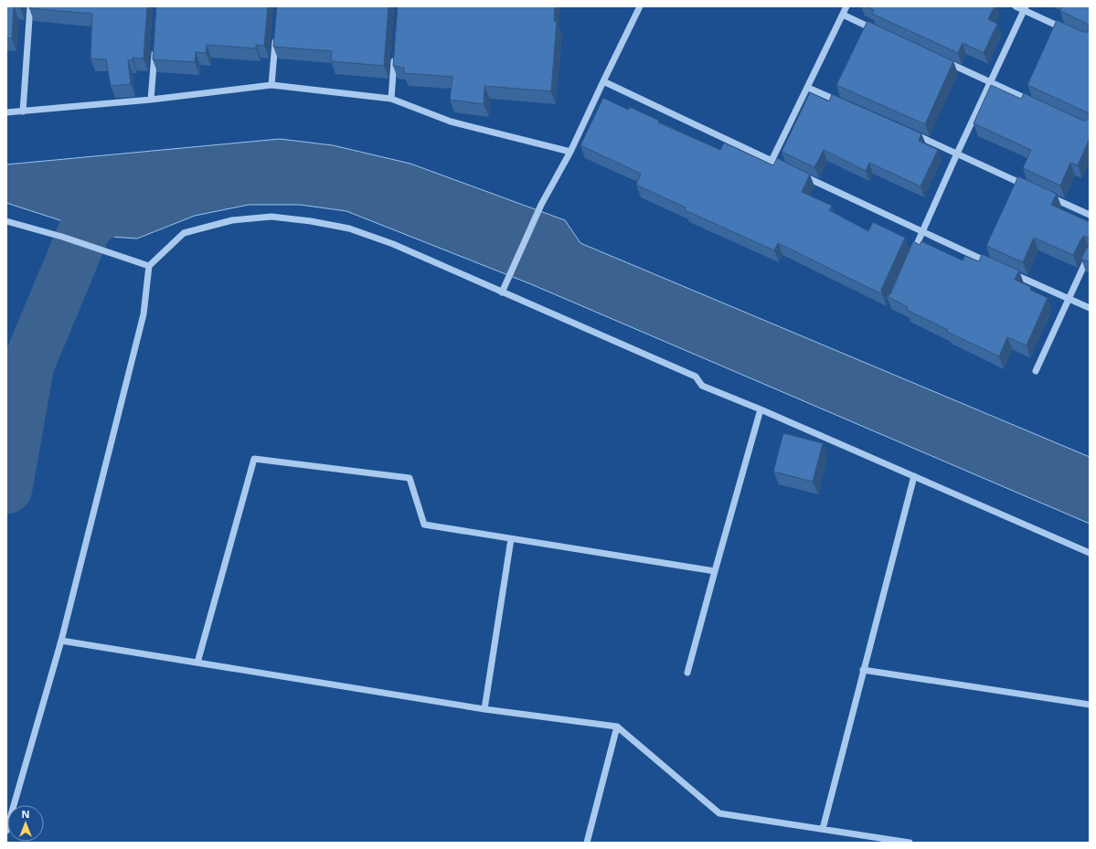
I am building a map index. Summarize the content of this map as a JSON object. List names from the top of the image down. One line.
{"north":"top"}
